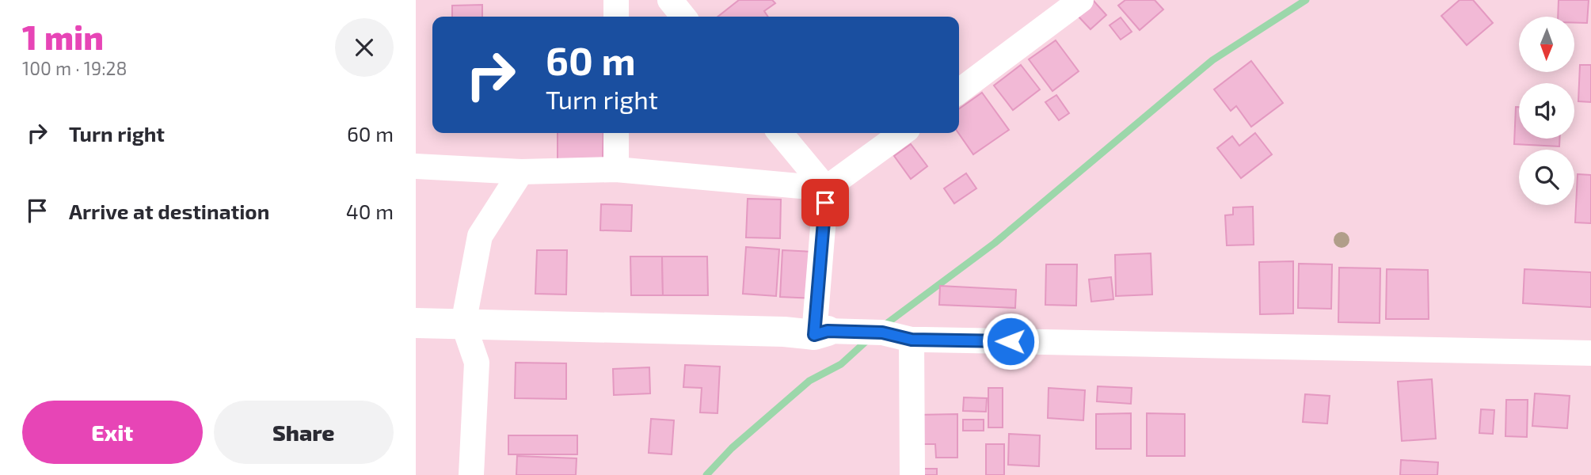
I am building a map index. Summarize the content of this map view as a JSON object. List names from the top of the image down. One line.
{"north":"bottom","page":{"heading":["1 min","100 m · 19:28"],"turn":["60 m","Turn right"],"list":[{"name":"Turn right","value":"60 m"},{"name":"Arrive at destination","value":"40 m"}],"buttons":["Exit","Share"]}}
